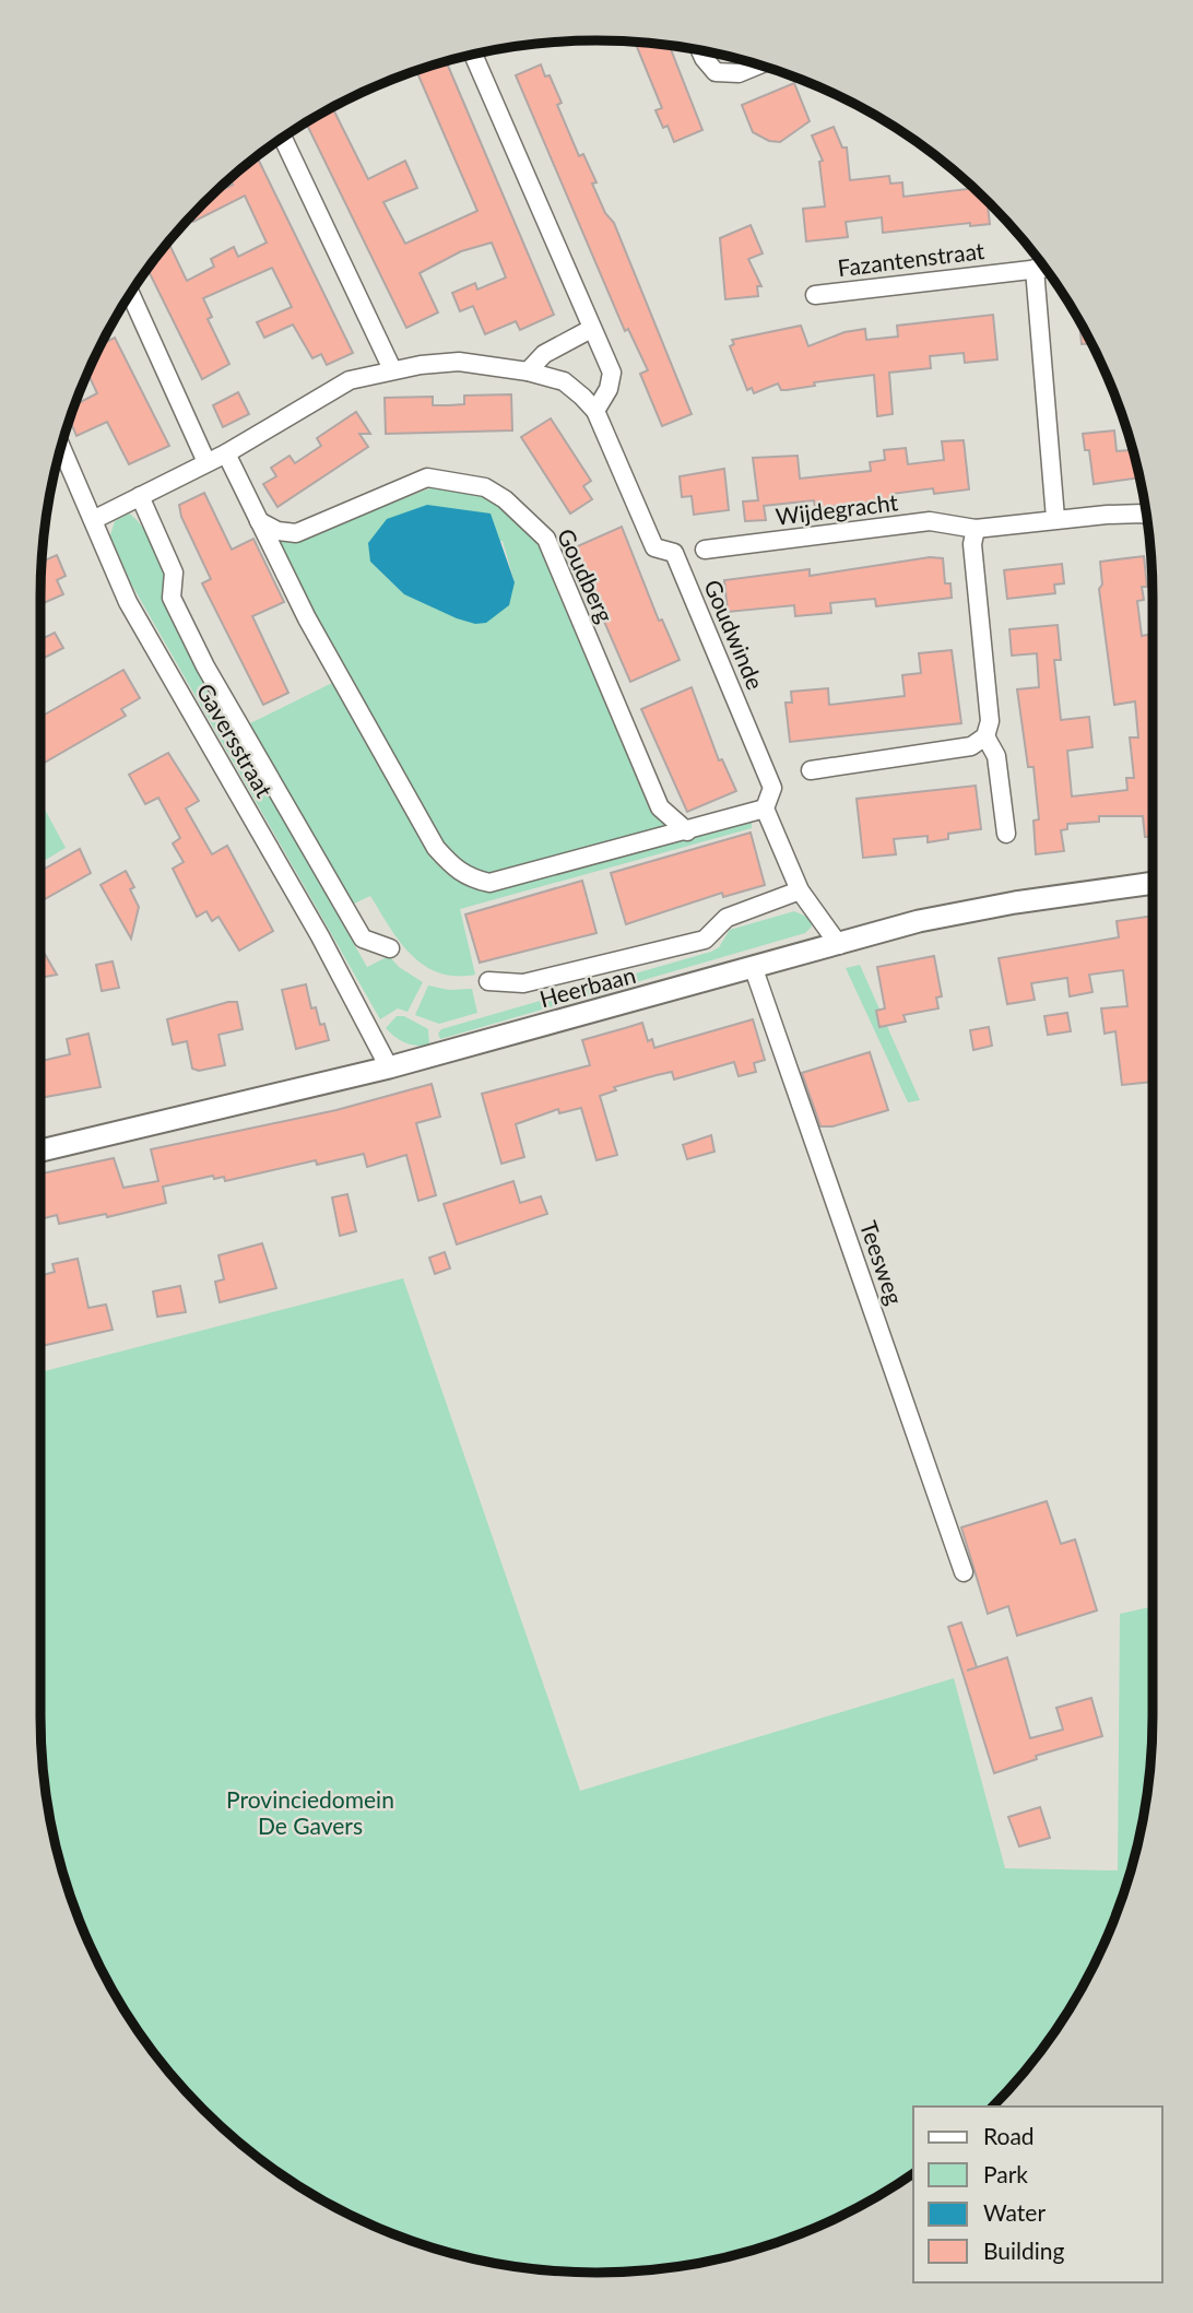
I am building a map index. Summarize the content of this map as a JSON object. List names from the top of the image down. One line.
{"streets":{"street":["Fazantenstraat","Wijdegracht","Goudberg","Goudwinde","Gaversstraat","Heerbaan","Teesweg"]},"crossings":[["Goudwinde","Heerbaan"],["Gaversstraat","Heerbaan"],["Heerbaan","Teesweg"]],"parks":["Provinciedomein De Gavers"],"legend":["Road","Park","Water","Building"]}
